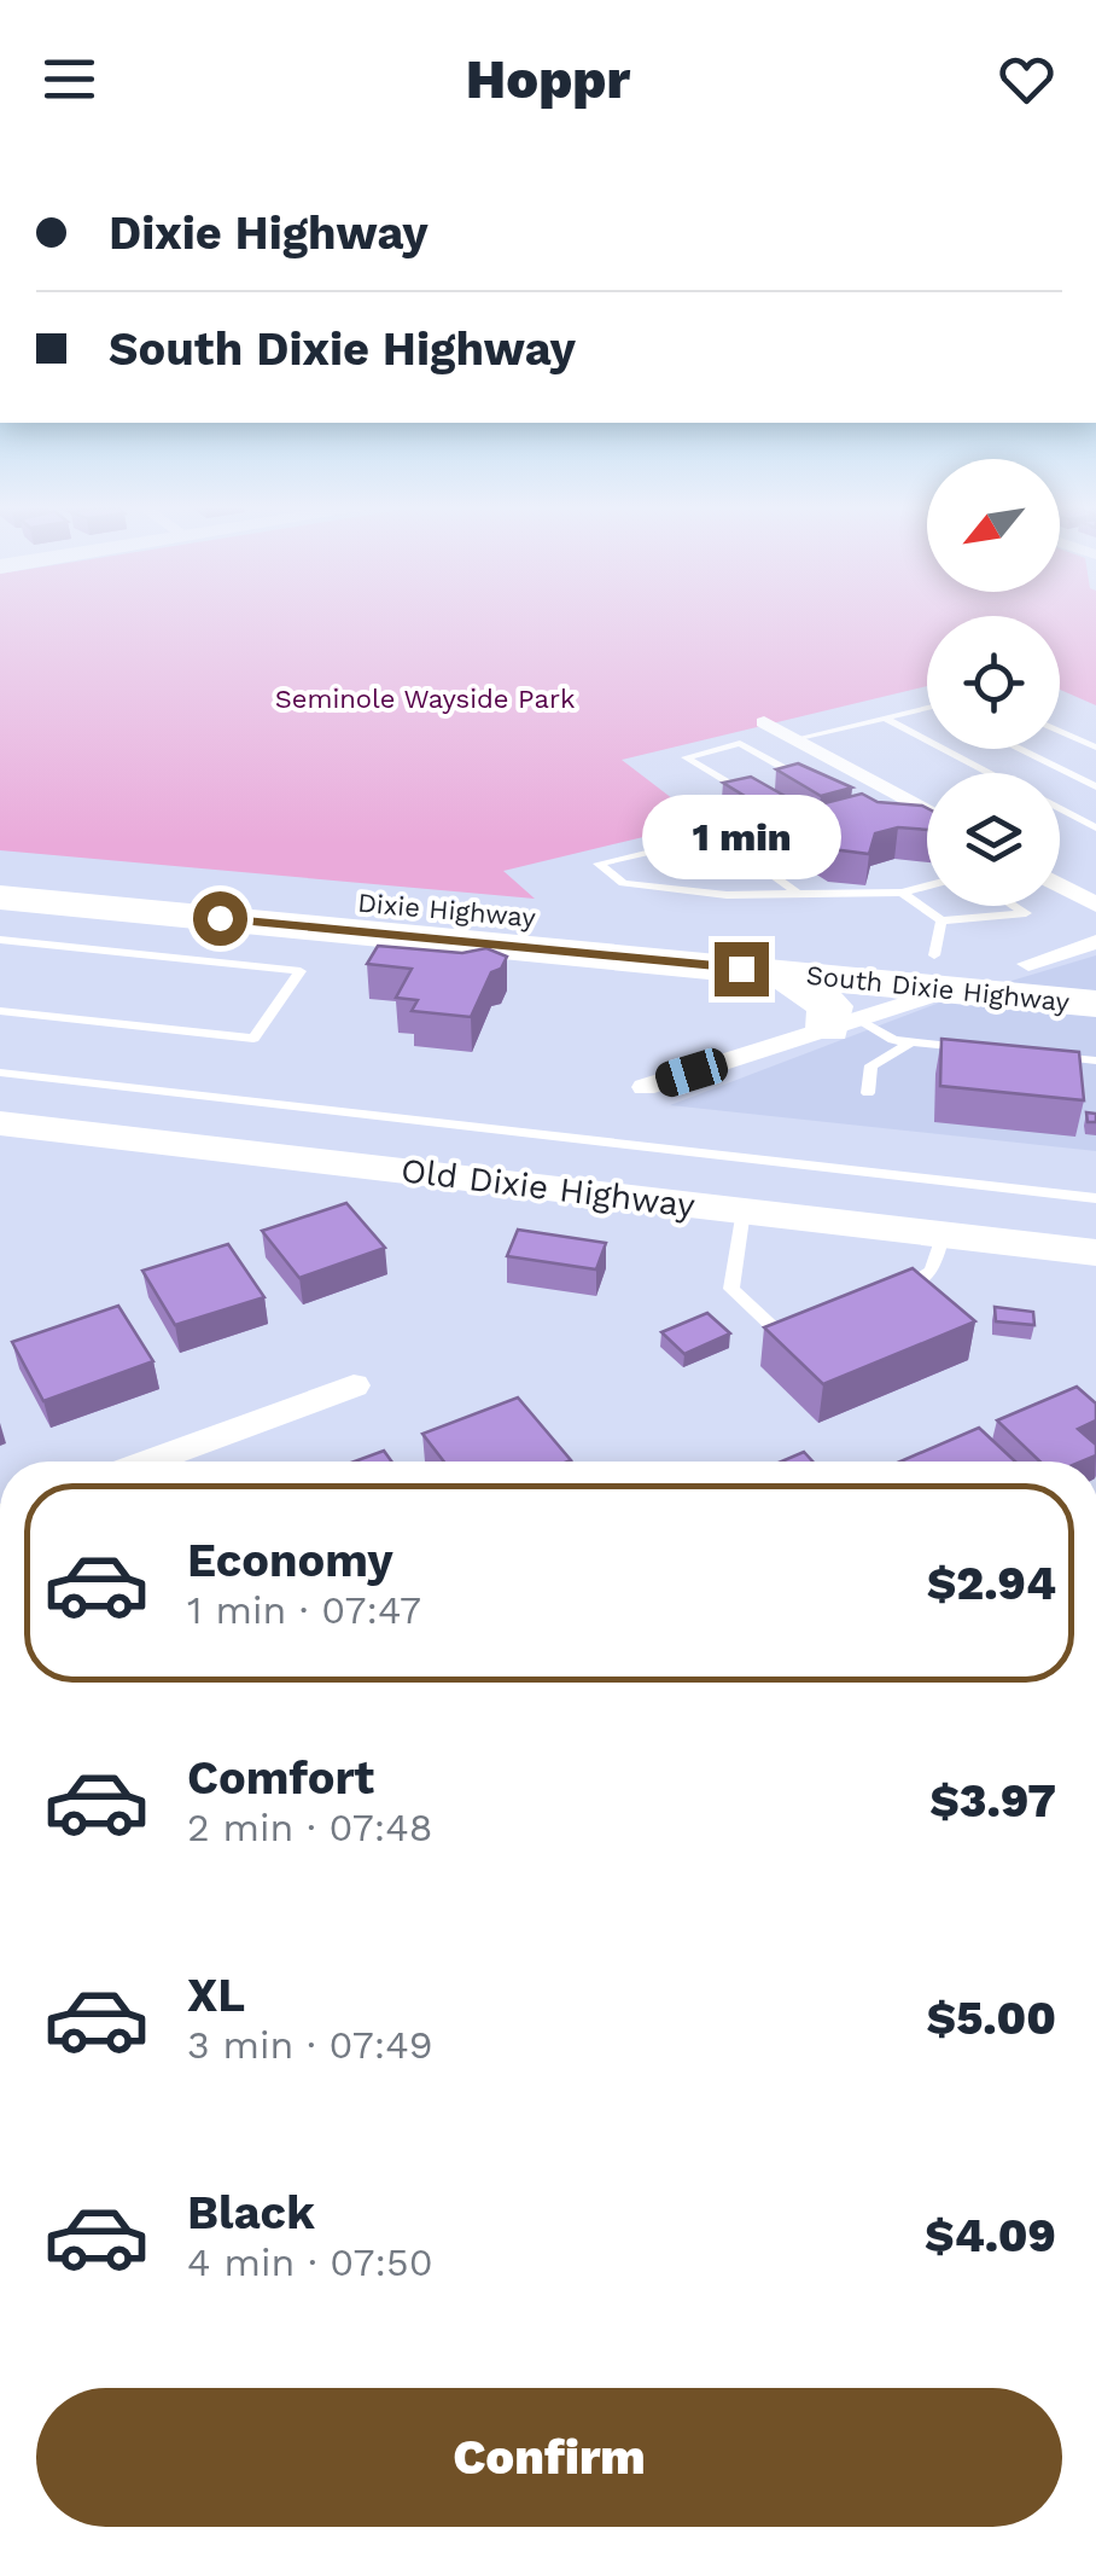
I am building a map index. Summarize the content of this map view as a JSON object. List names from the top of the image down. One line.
{"streets":{"highway":["Dixie Highway","South Dixie Highway"],"street":["Old Dixie Highway"]},"crossings":[["Dixie Highway","South Dixie Highway"]],"parks":["Seminole Wayside Park"],"north":"bottom left","page":{"header":"Hoppr","banner":["Dixie Highway","South Dixie Highway"],"bubble":"1 min","list":[{"name":"Economy","note":"1 min · 07:47","value":"$2.94"},{"name":"Comfort","note":"2 min · 07:48","value":"$3.97"},{"name":"XL","note":"3 min · 07:49","value":"$5.00"},{"name":"Black","note":"4 min · 07:50","value":"$4.09"}],"buttons":"Confirm"}}
